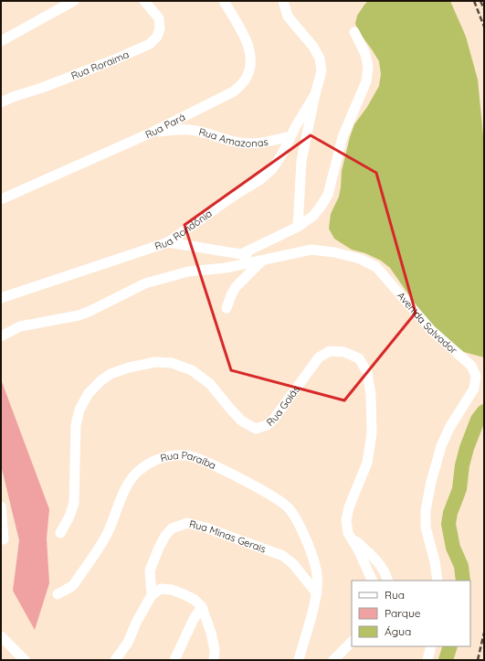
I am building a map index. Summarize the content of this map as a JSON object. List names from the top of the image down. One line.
{"streets":{"street":["Rua Roraima","Rua Pará","Rua Amazonas","Rua Rondônia","Avenida Salvador","Rua Goiás","Rua Paraíba","Rua Minas Gerais"]},"crossings":[["Rua Pará","Rua Amazonas"],["Rua Amazonas","Rua Rondônia"],["Rua Rondônia","Avenida Salvador"],["Rua Paraíba","Rua Minas Gerais"]],"legend":["Rua","Parque","Água"]}
